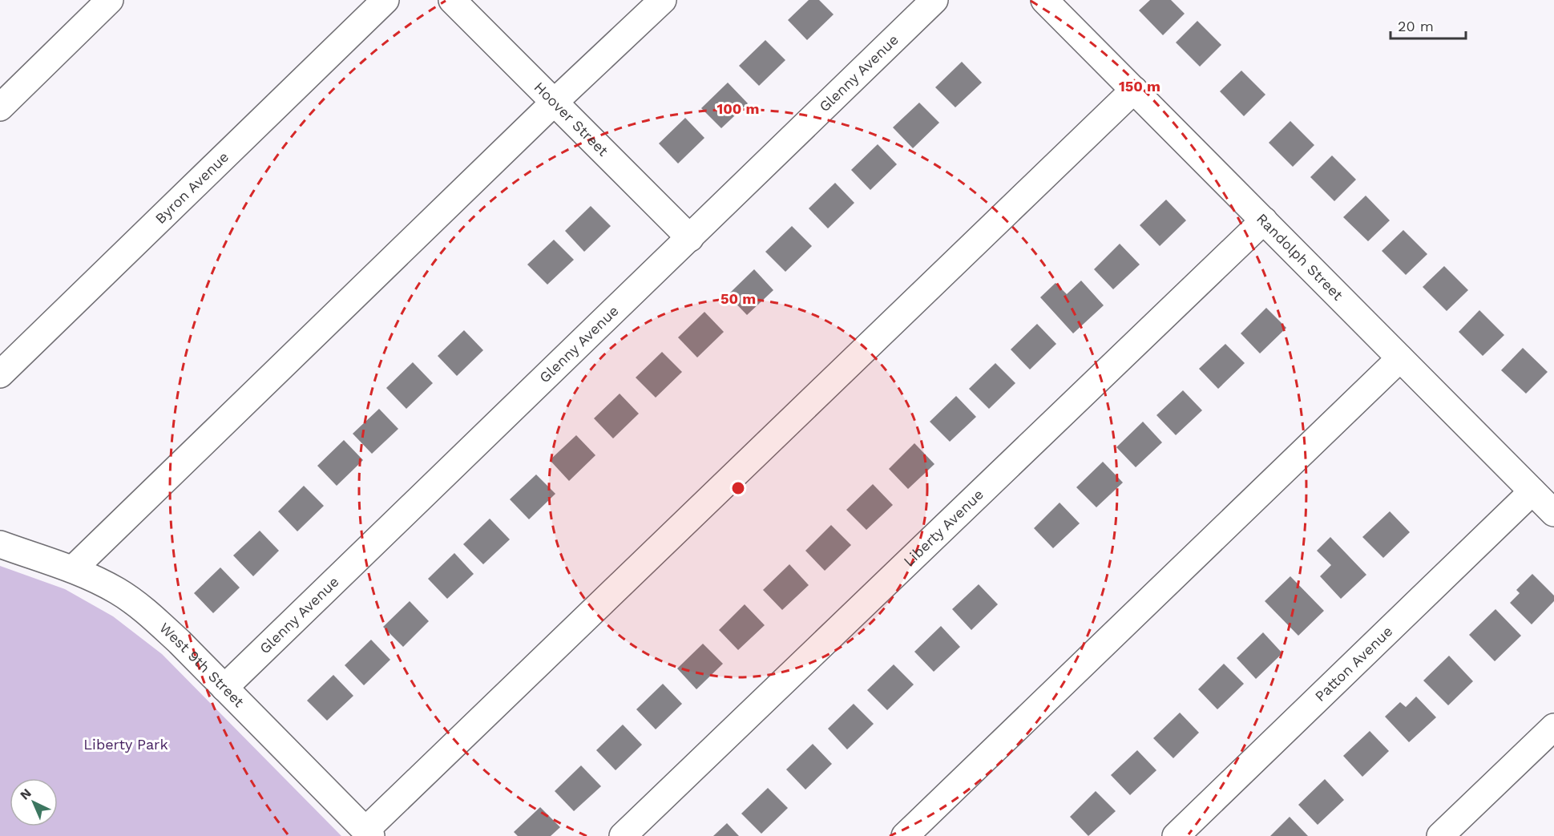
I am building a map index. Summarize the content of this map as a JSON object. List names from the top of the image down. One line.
{"streets":{"street":["Glenny Avenue","Hoover Street","Byron Avenue","Randolph Street","Liberty Avenue","Patton Avenue","West 9th Street"]},"crossings":[["Glenny Avenue","Hoover Street"],["Glenny Avenue","West 9th Street"],["Randolph Street","Liberty Avenue"],["Randolph Street","Patton Avenue"]],"parks":["Liberty Park"],"scale_bar":"20 m","north":"top left","rings":["150 m","100 m","50 m"]}
